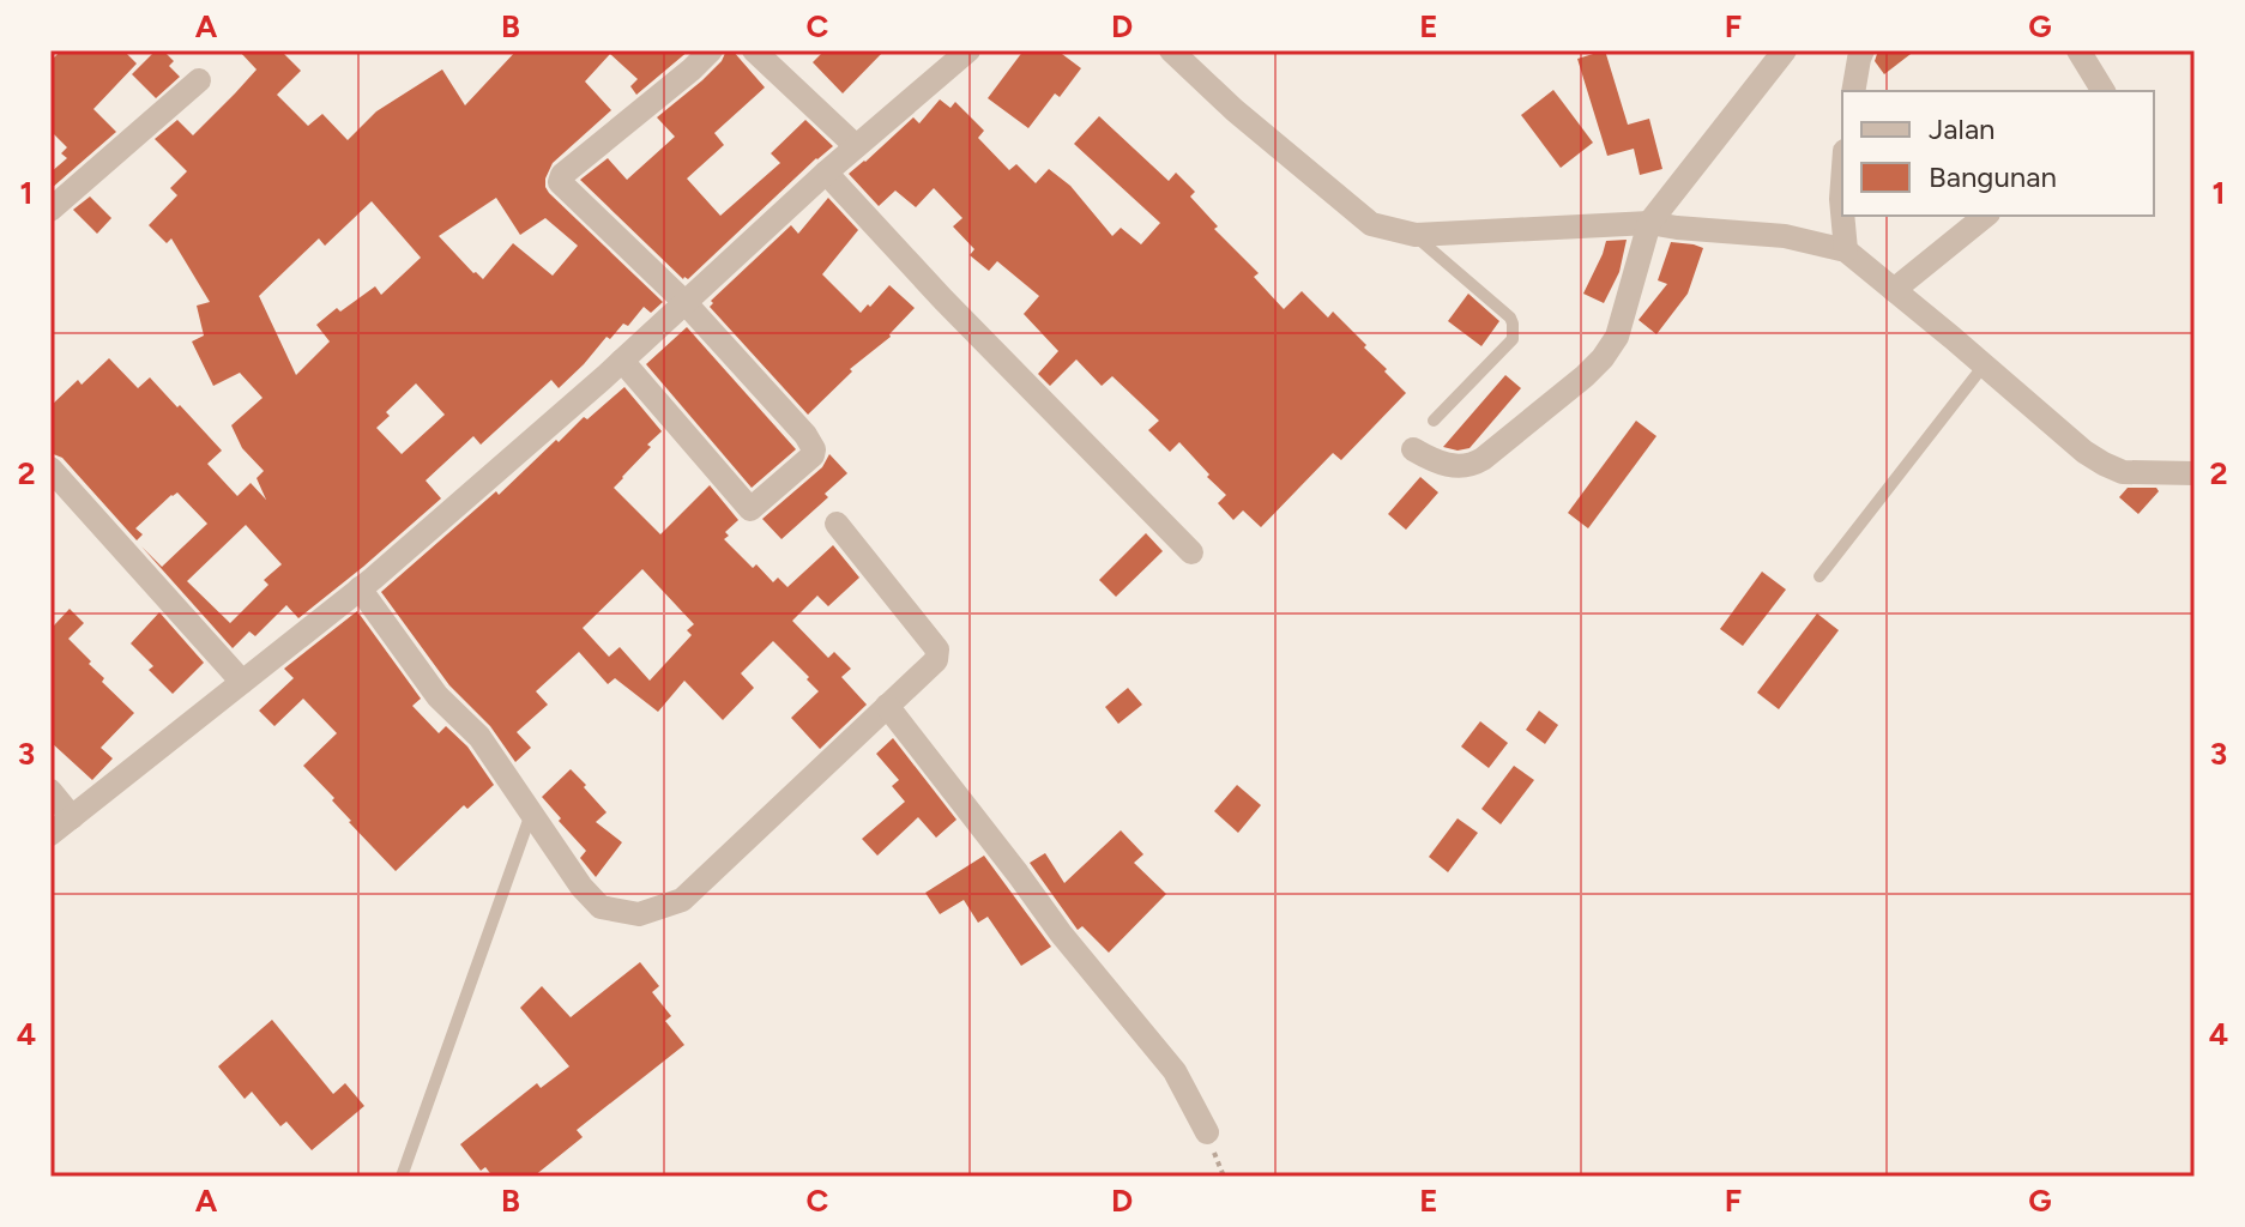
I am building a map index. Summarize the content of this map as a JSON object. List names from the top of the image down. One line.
{"legend":["Jalan","Bangunan"],"grid":{"columns":["A","B","C","D","E","F","G"],"rows":["1","2","3","4"]}}
